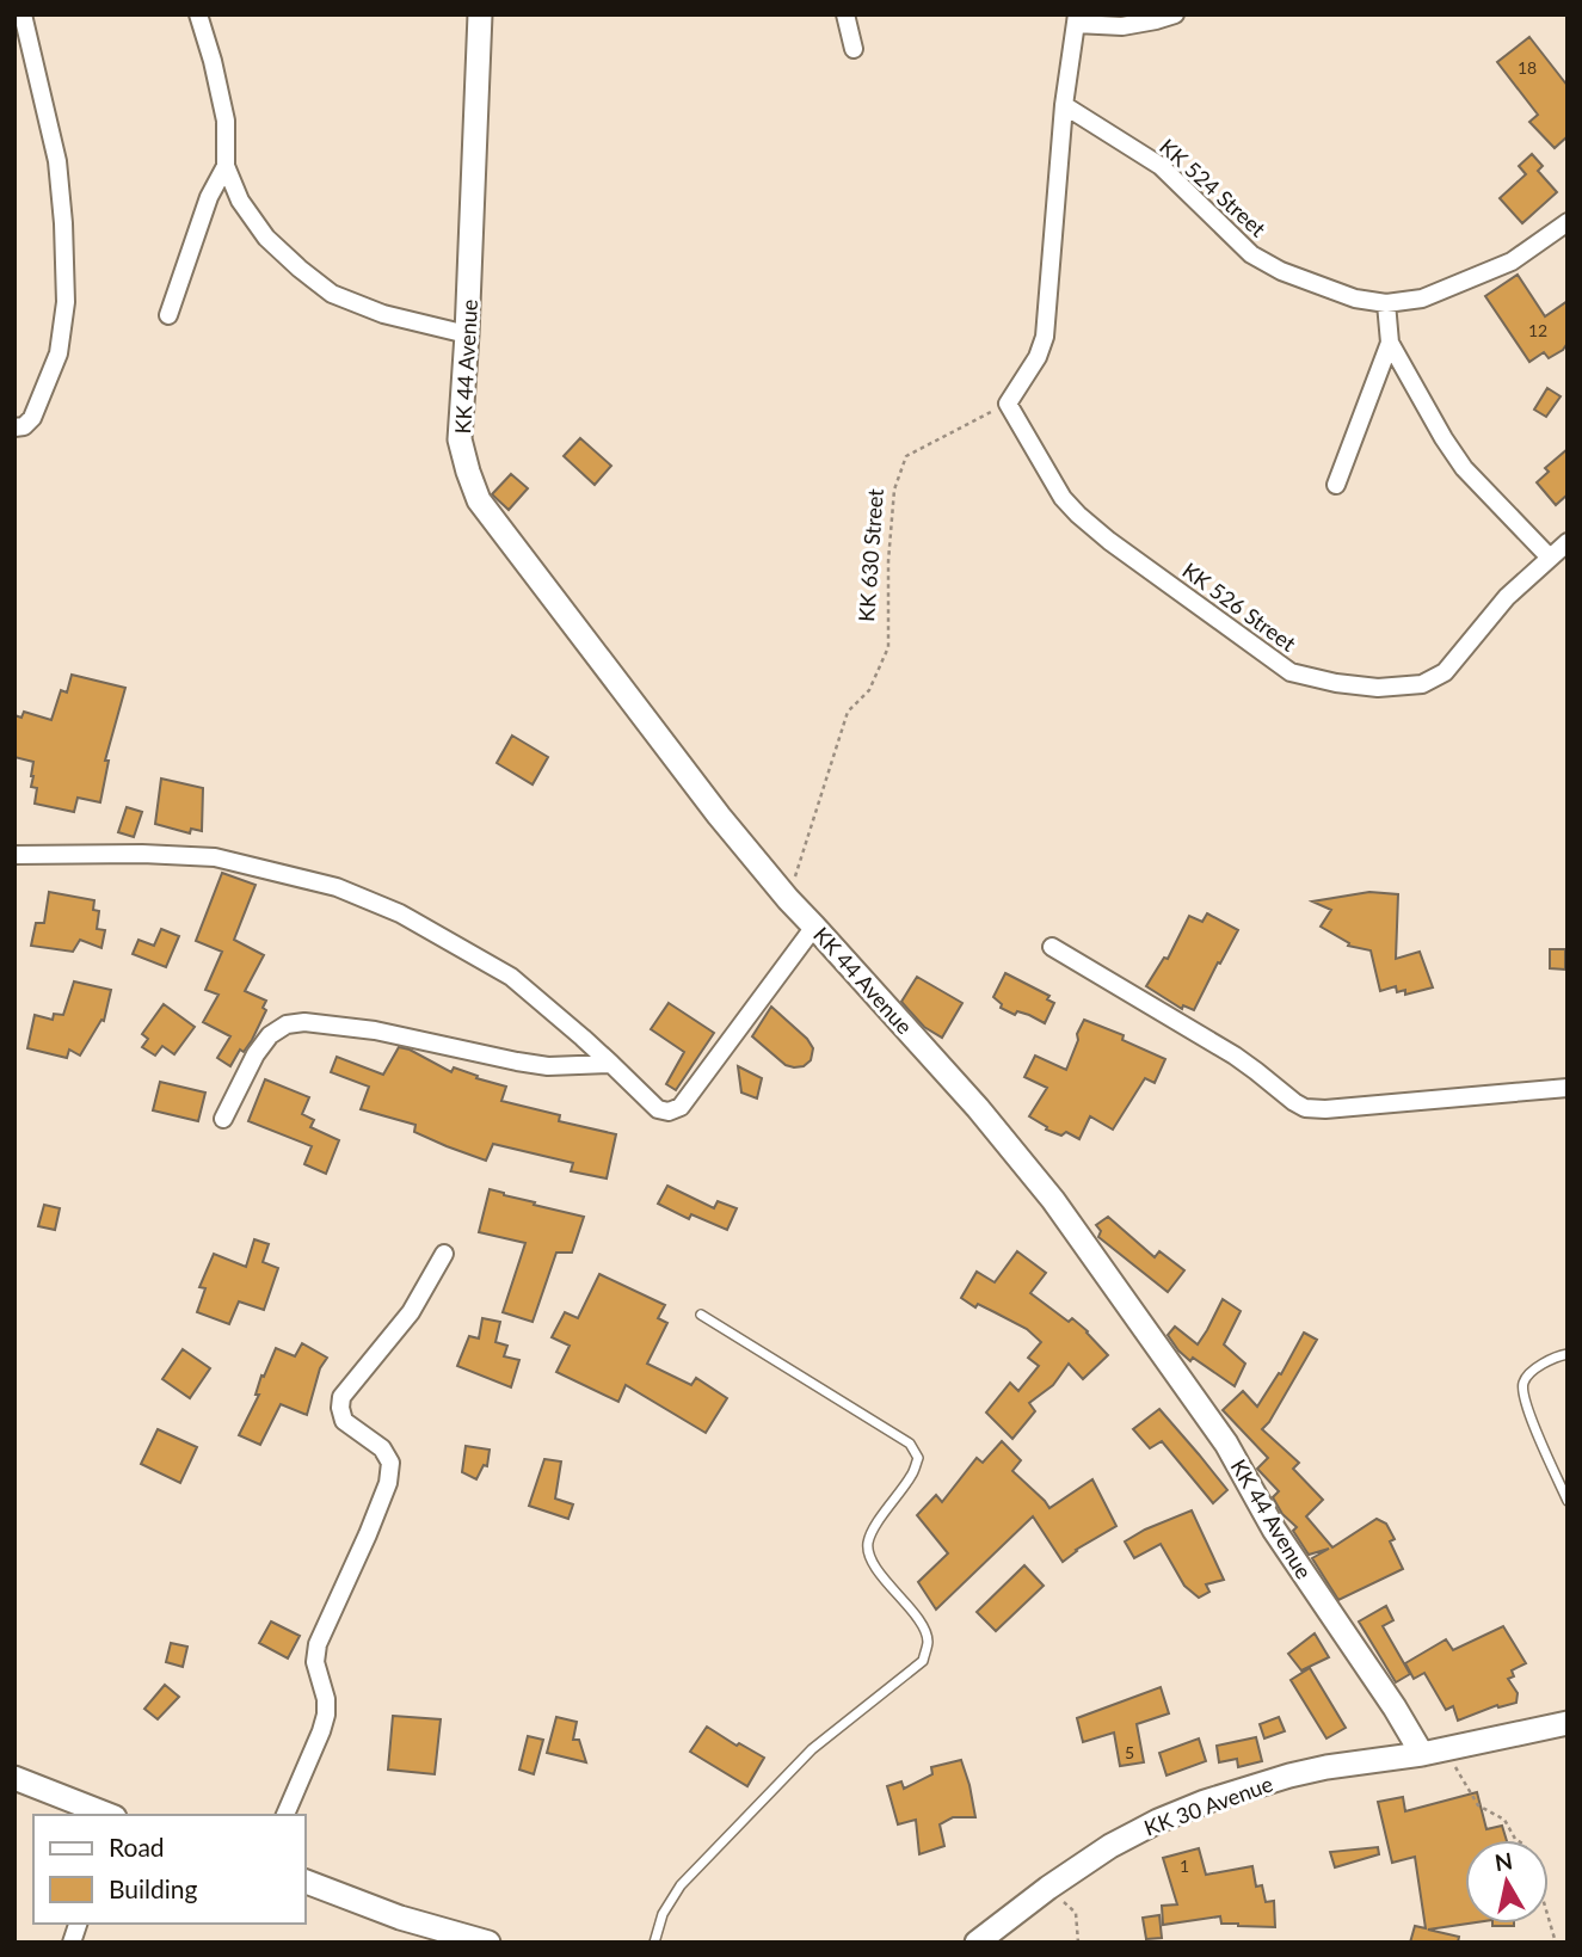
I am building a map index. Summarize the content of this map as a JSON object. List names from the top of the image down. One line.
{"streets":{"main road":["KK 44 Avenue","KK 30 Avenue"],"street":["KK 524 Street","KK 526 Street"],"path":["KK 630 Street"]},"crossings":[["KK 44 Avenue","KK 630 Street"],["KK 44 Avenue","KK 30 Avenue"],["KK 630 Street","KK 526 Street"]],"house_numbers":["18","12","5","1"],"legend":["Road","Building"],"north":"top"}
